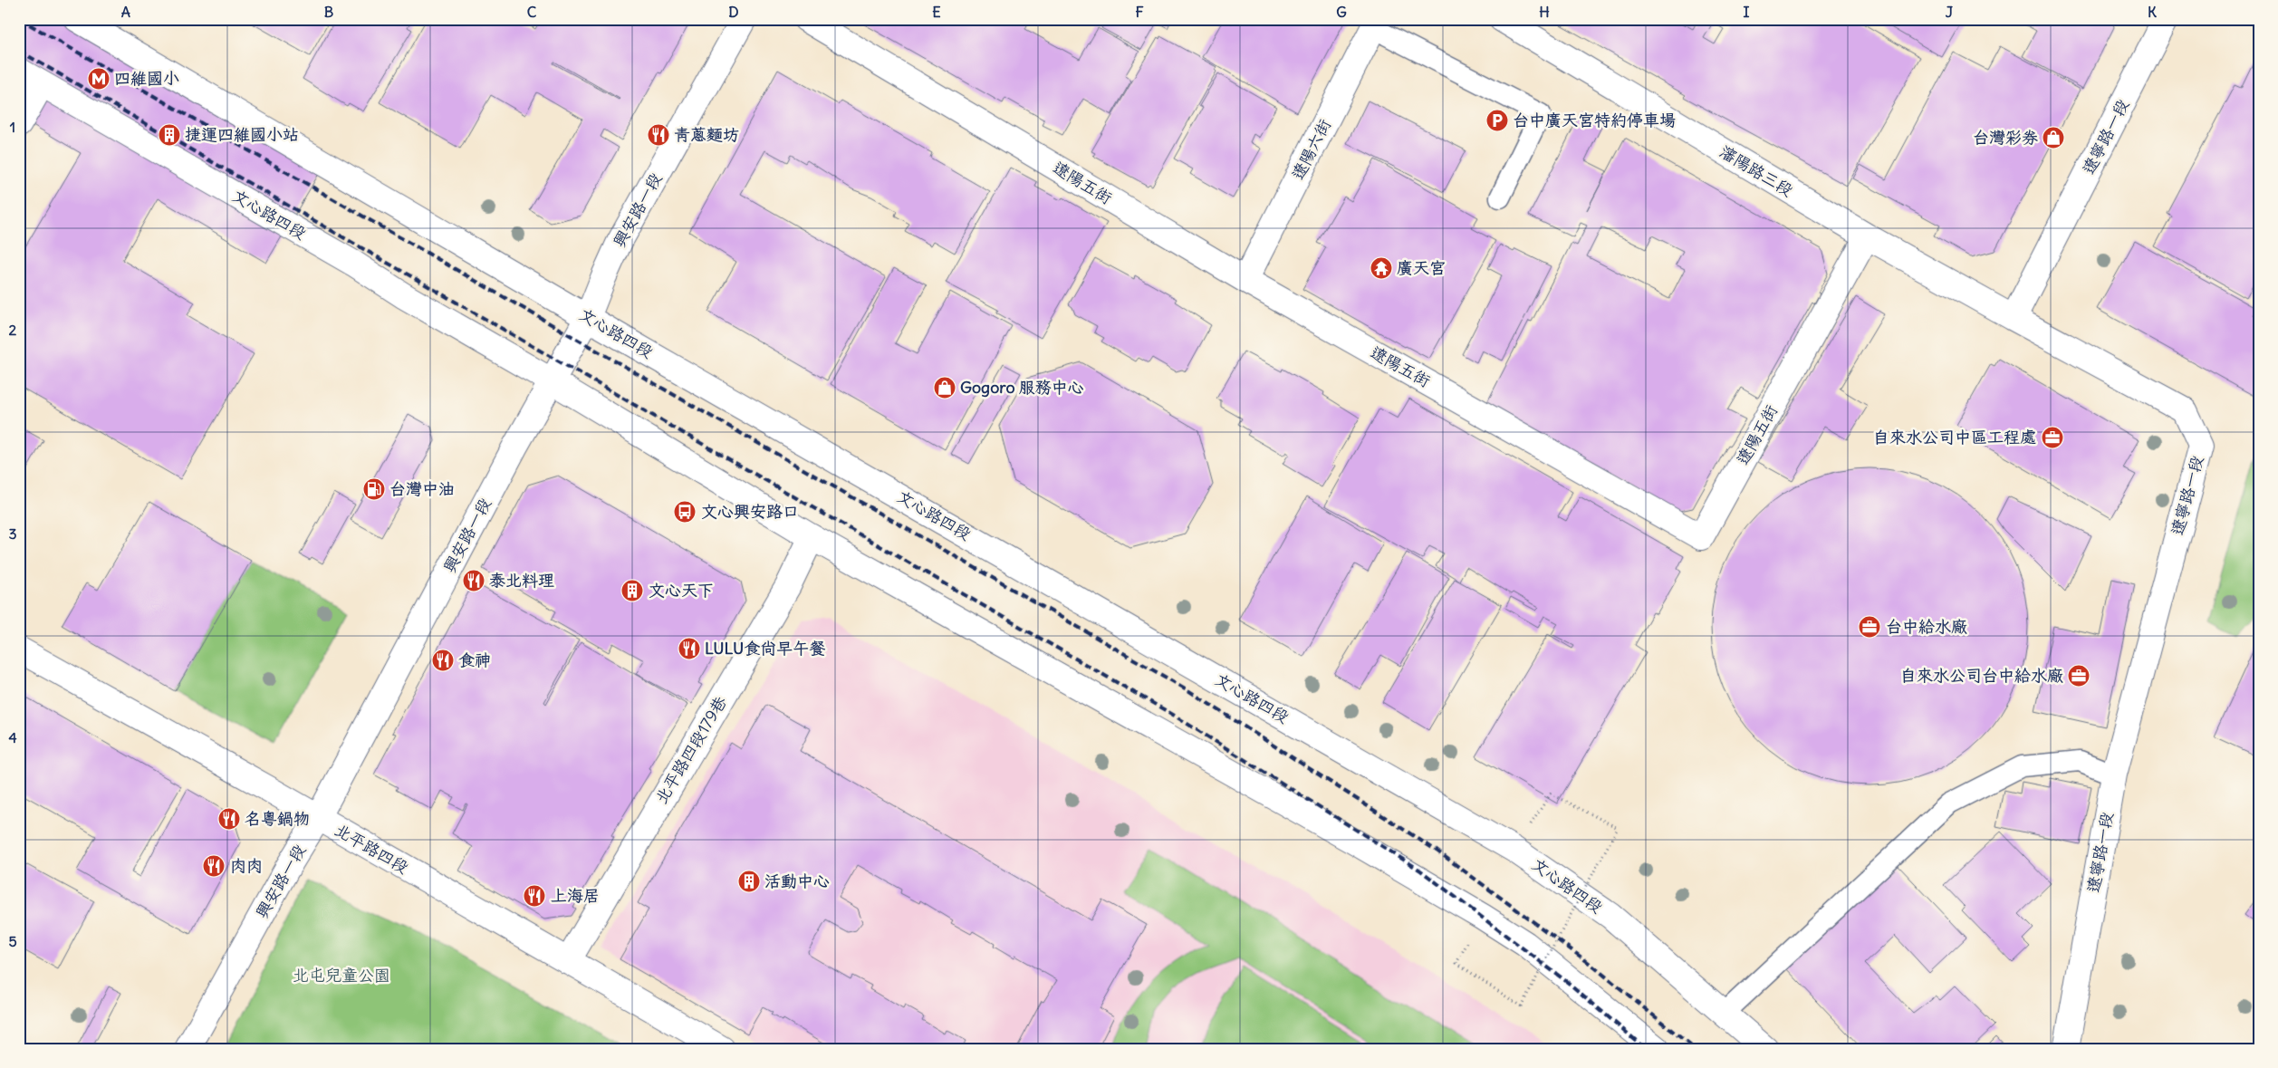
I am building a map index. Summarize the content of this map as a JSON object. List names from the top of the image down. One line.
{"streets":{"street":["遼寧路一段","遼陽六街","瀋陽路三段","遼陽五街","興安路一段","文心路四段","北平路四段179巷","北平路四段"]},"crossings":[["遼寧路一段","瀋陽路三段"],["遼陽六街","遼陽五街"],["瀋陽路三段","遼陽五街"],["興安路一段","文心路四段"],["興安路一段","北平路四段"],["文心路四段","北平路四段179巷"],["北平路四段179巷","北平路四段"]],"parks":["北屯兒童公園"],"places":{"metro station":["四維國小"],"parking":["台中廣天宮特約停車場"],"building":["捷運四維國小站","文心天下","活動中心"],"restaurant":["青蔥麵坊","泰北料理","LULU食尚早午餐","食神","名粵鍋物","肉肉","上海居"],"shop":["台灣彩券","Gogoro 服務中心"],"temple":["廣天宮"],"office":["自來水公司中區工程處","台中給水廠","自來水公司台中給水廠"],"fuel station":["台灣中油"],"bus stop":["文心興安路口"]},"grid":{"columns":["A","B","C","D","E","F","G","H","I","J","K"],"rows":["1","2","3","4","5"]}}
